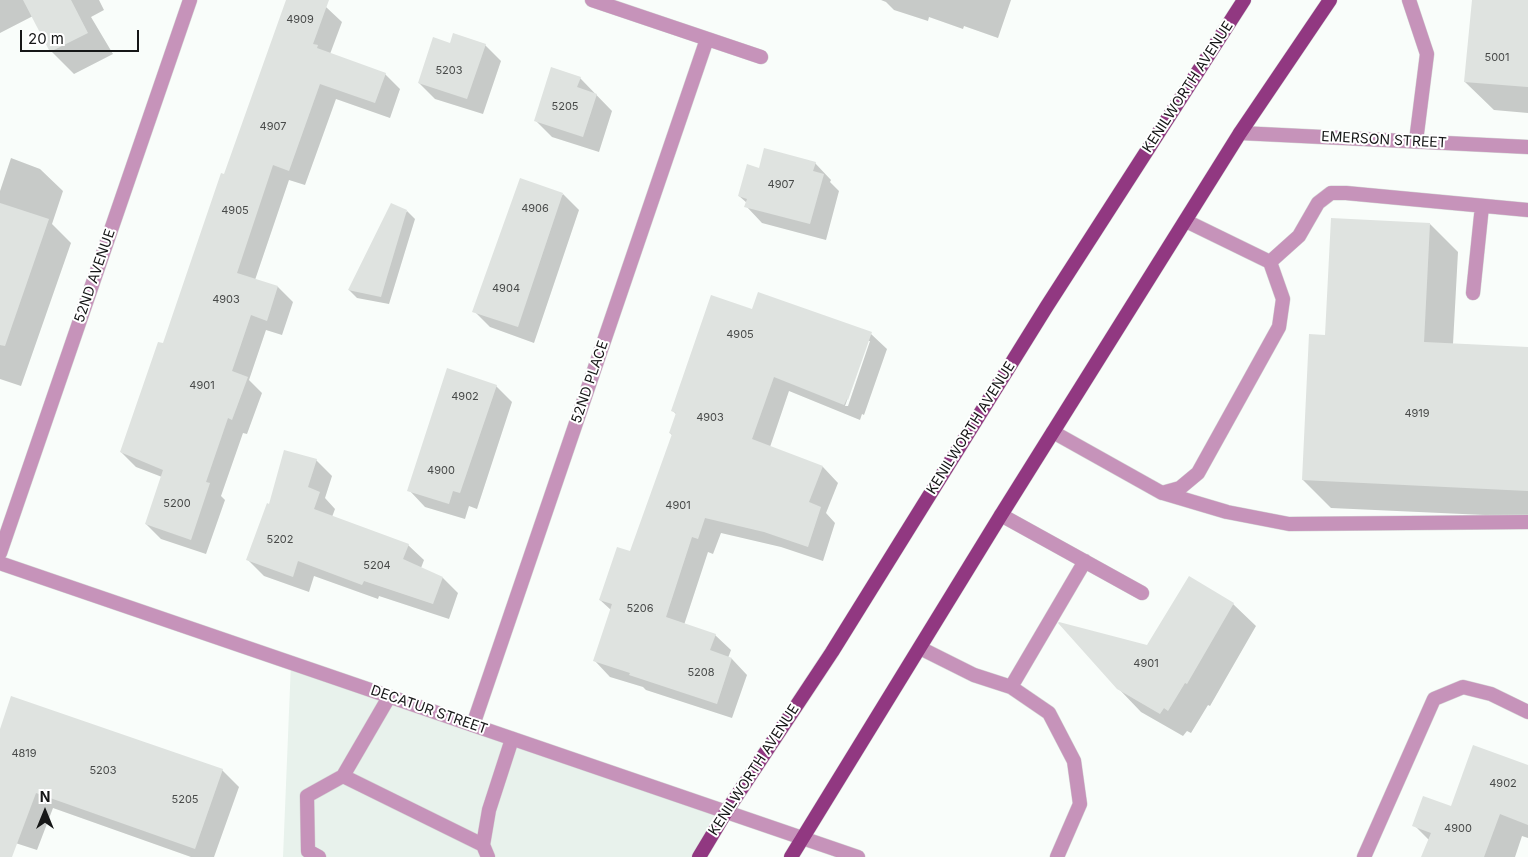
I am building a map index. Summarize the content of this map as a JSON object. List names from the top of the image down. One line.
{"streets":{"main road":["KENILWORTH AVENUE"],"street":["EMERSON STREET","52ND AVENUE","52ND PLACE","DECATUR STREET"]},"crossings":[["KENILWORTH AVENUE","DECATUR STREET"],["52ND PLACE","DECATUR STREET"]],"house_numbers":["4909","5001","5203","5205","4907","4907","4906","4905","4904","4903","4905","4901","4902","4919","4903","4900","5200","4901","5202","5204","5206","4901","5208","4819","5203","4902","5205","4900"],"scale_bar":"20 m","north":"top"}
